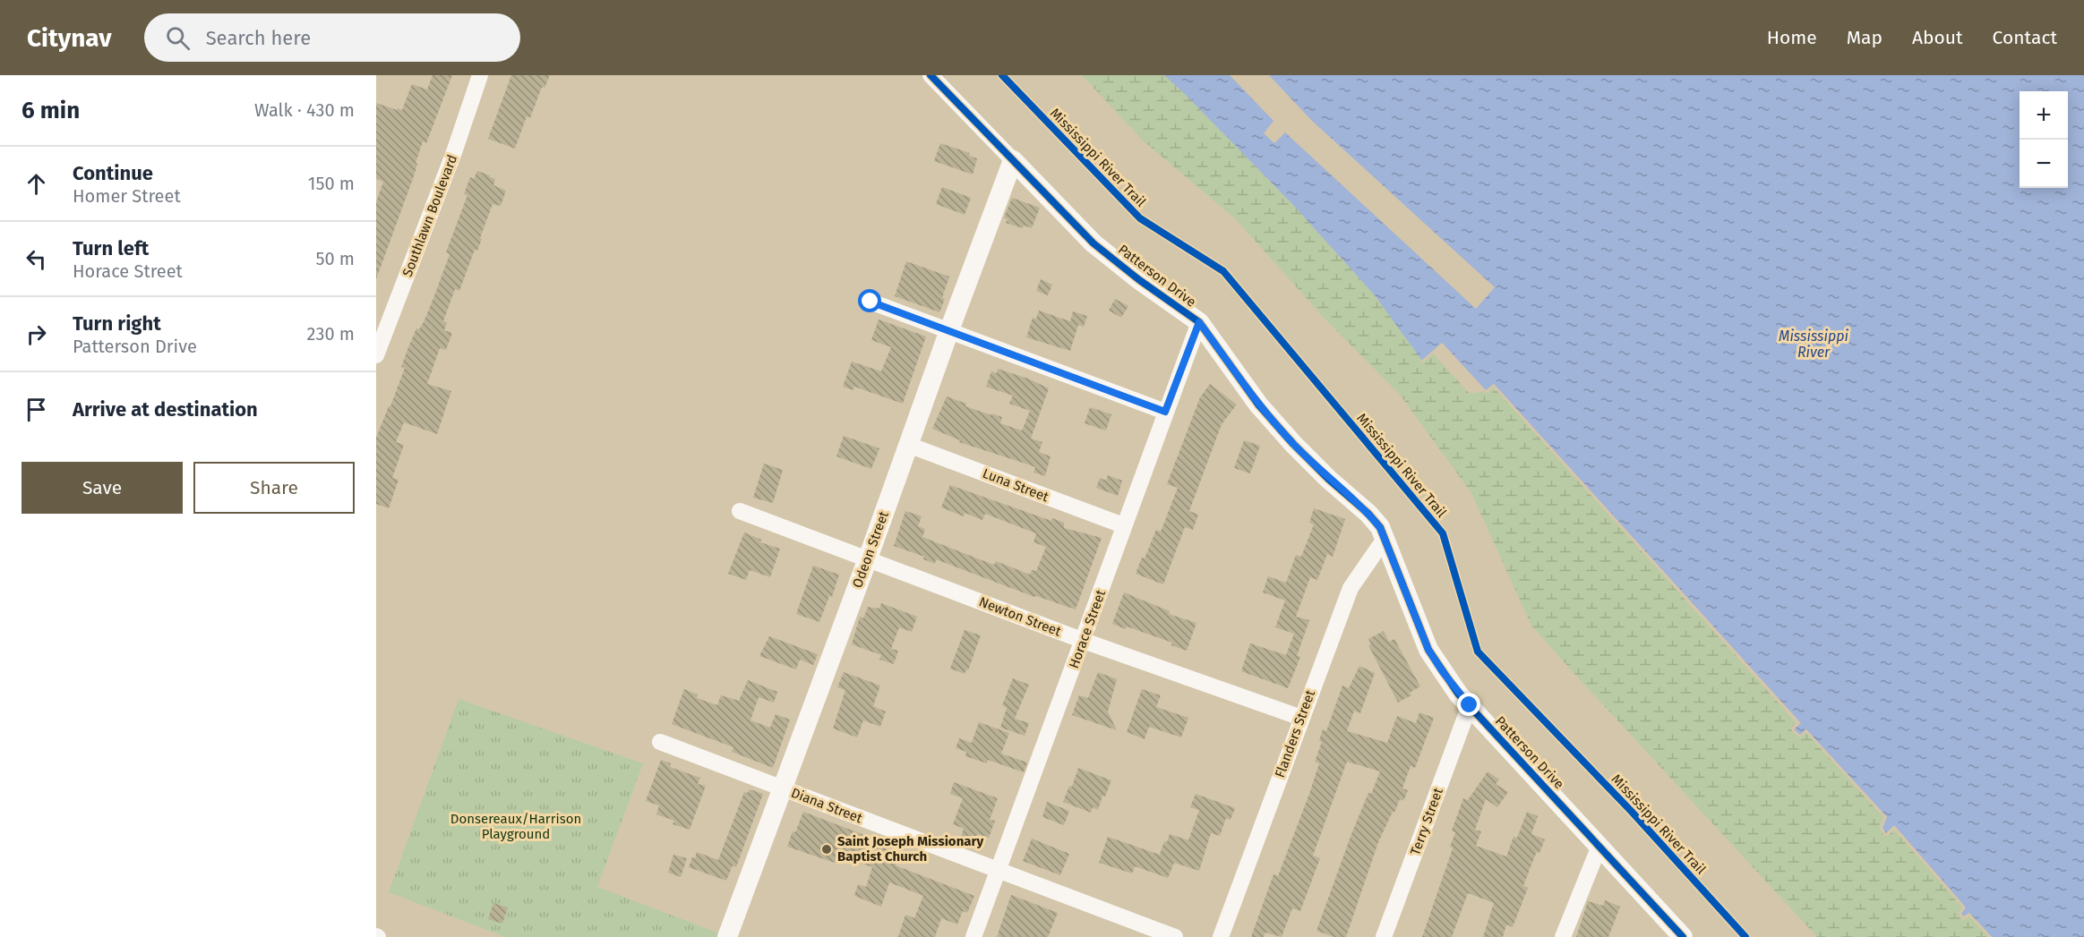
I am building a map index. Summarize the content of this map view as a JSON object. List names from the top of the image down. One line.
{"streets":{"street":["Southlawn Boulevard","Patterson Drive","Luna Street","Odeon Street","Newton Street","Horace Street","Flanders Street","Diana Street","Terry Street"],"cycle path":["Mississippi River Trail"]},"crossings":[["Patterson Drive","Odeon Street"],["Patterson Drive","Horace Street"],["Patterson Drive","Flanders Street"],["Patterson Drive","Terry Street"],["Luna Street","Odeon Street"],["Luna Street","Horace Street"],["Odeon Street","Newton Street"],["Odeon Street","Diana Street"],["Newton Street","Horace Street"],["Newton Street","Flanders Street"],["Horace Street","Diana Street"]],"water":["Mississippi River"],"parks":["Donsereaux/Harrison Playground"],"places":["Saint Joseph Missionary Baptist Church"],"page":{"header":"Citynav","search":"Search here","nav":["Home","Map","About","Contact"],"heading":["6 min","Walk · 430 m"],"map_buttons":["+","−"],"list":[["Continue","Homer Street","150 m"],["Turn left","Horace Street","50 m"],["Turn right","Patterson Drive","230 m"],"Arrive at destination"],"buttons":["Save","Share"]}}
